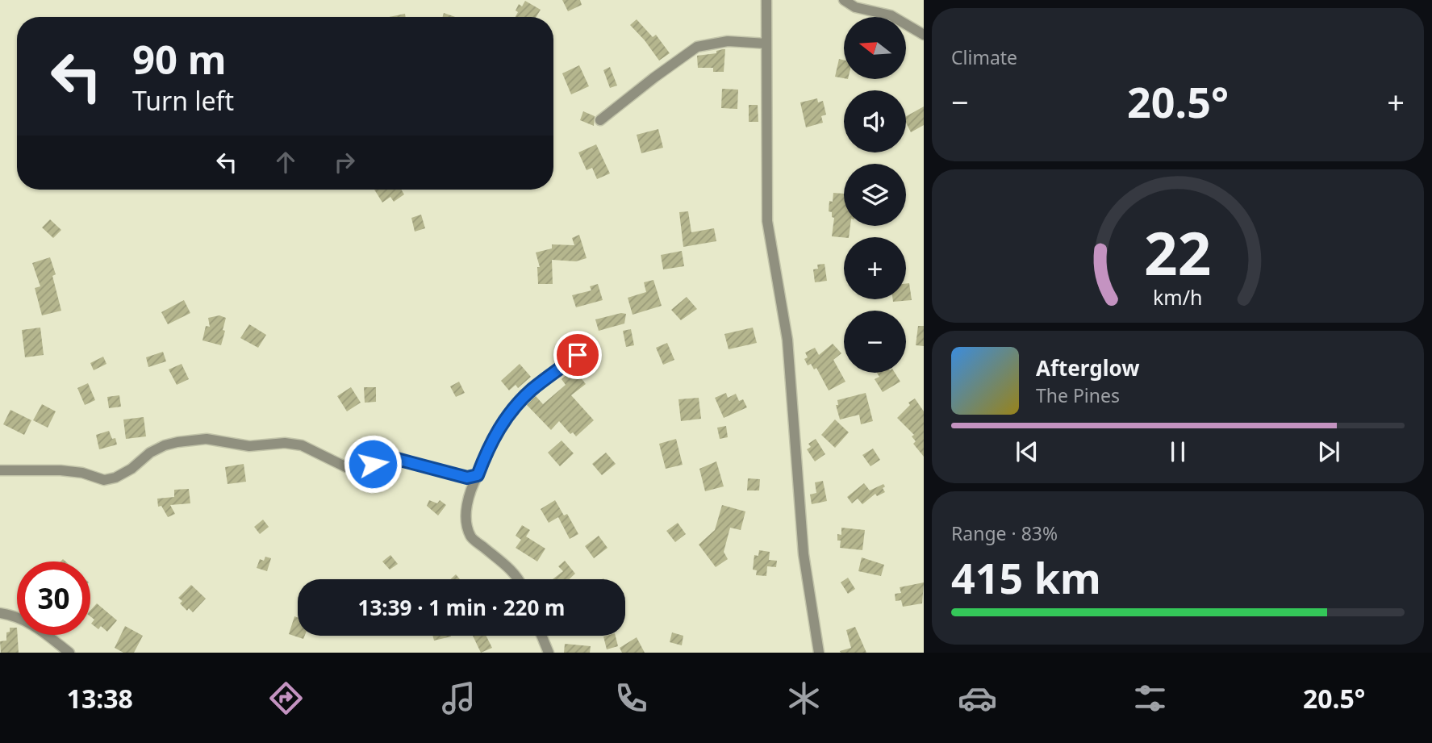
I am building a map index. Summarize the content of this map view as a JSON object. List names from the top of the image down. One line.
{"north":"left","page":{"tile":["Climate",["Range · 83%","415 km"]],"map_buttons":["+","−"],"turn":["90 m","Turn left"],"heat":["−","20.5°","+"],"song":["Afterglow","The Pines"],"limit":"30","trip":"13:39 · 1 min · 220 m","tabs":["13:38","20.5°"],"gauge":["22","km/h"]}}
